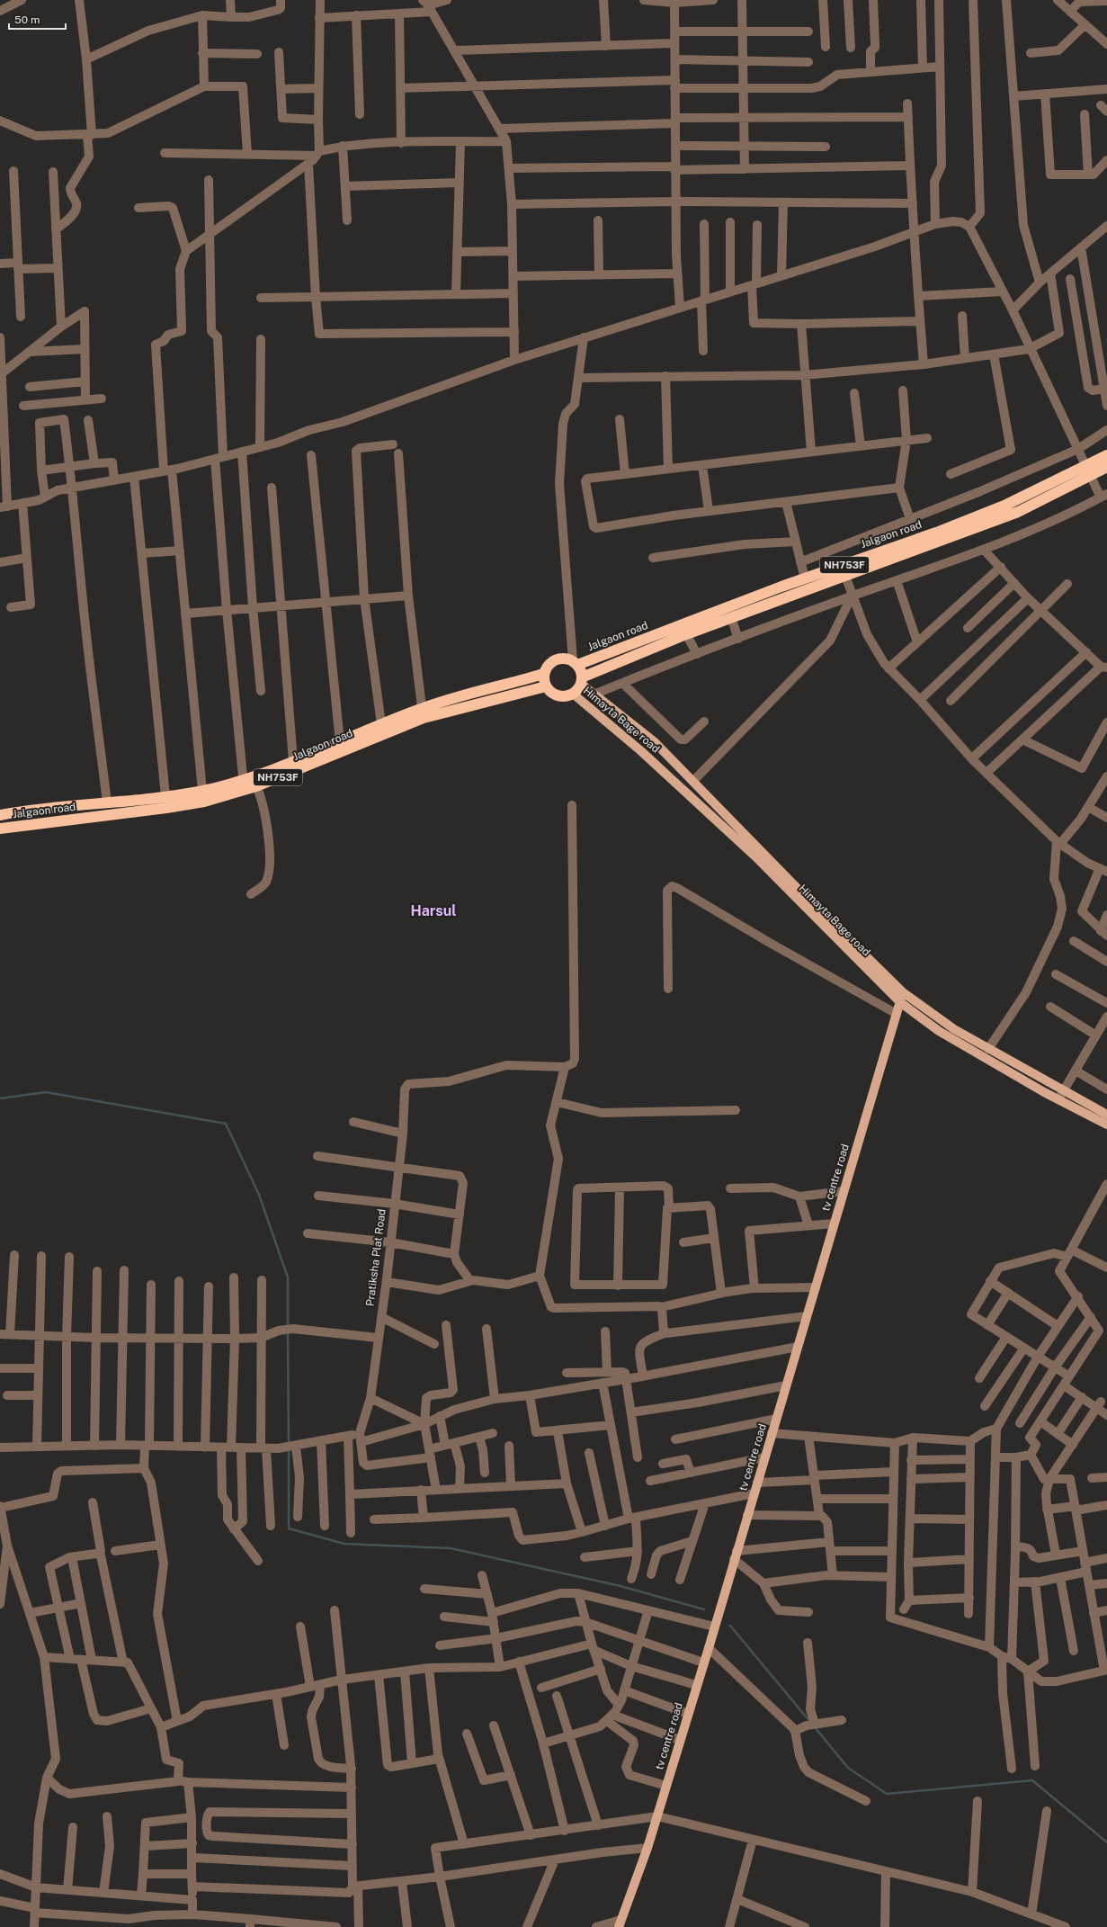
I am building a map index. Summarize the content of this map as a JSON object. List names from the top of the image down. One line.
{"streets":{"highway":["Jalgaon road","NH753F"],"main road":["Himayta Bage road","tv centre road"],"street":["Pratiksha Plat Road"]},"crossings":[["Jalgaon road","Himayta Bage road"],["Himayta Bage road","tv centre road"]],"districts":["Harsul"],"scale_bar":"50 m"}
